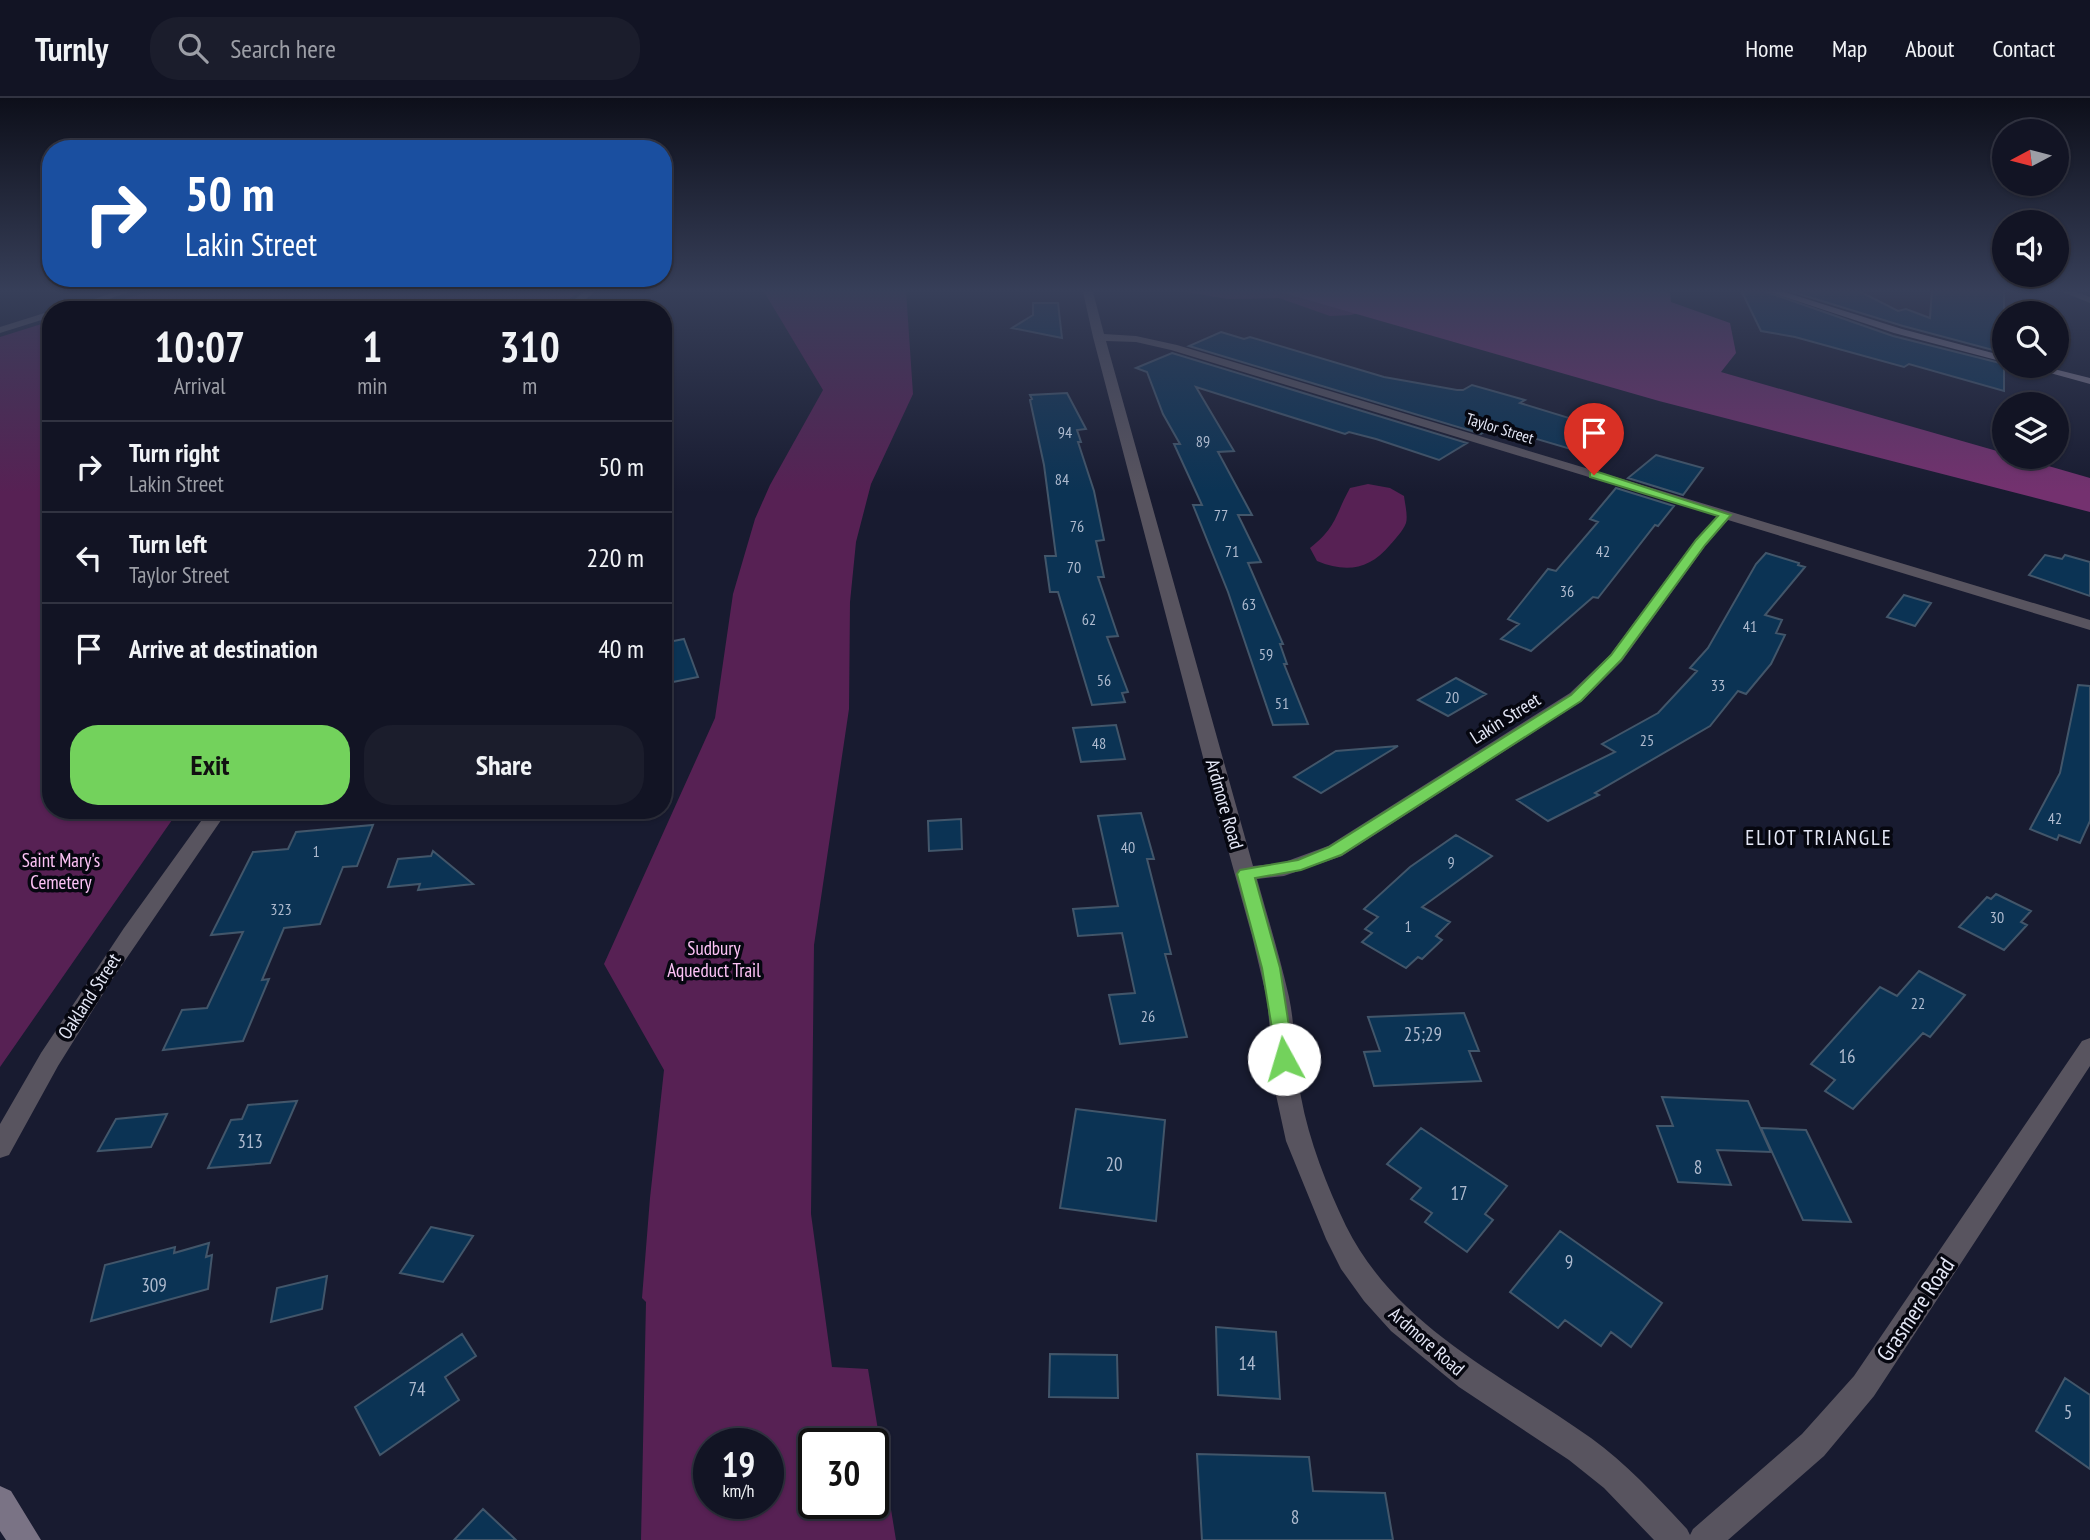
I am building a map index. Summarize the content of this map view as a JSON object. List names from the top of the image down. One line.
{"streets":{"street":["Taylor Street","Lakin Street","Ardmore Road","Oakland Street","Grasmere Road"]},"crossings":[["Taylor Street","Lakin Street"],["Lakin Street","Ardmore Road"]],"districts":["ELIOT TRIANGLE"],"parks":["Saint Mary's Cemetery","Sudbury Aqueduct Trail"],"house_numbers":["94","89","84","77","76","71","42","70","36","63","62","41","59","56","33","20","51","25","48","42","40","1","9","323","30","1","22","26","25;29","16","313","20","8","17","9","309","14","74","5","8"],"north":"left","page":{"header":"Turnly","search":"Search here","nav":["Home","Map","About","Contact"],"turn":["50 m","Lakin Street"],"eta":["10:07","Arrival","1","min","310","m"],"list":[{"name":"Turn right","note":"Lakin Street","value":"50 m"},{"name":"Turn left","note":"Taylor Street","value":"220 m"},{"name":"Arrive at destination","value":"40 m"}],"buttons":["Exit","Share"],"speed":"19 km/h","limit":"30"}}
